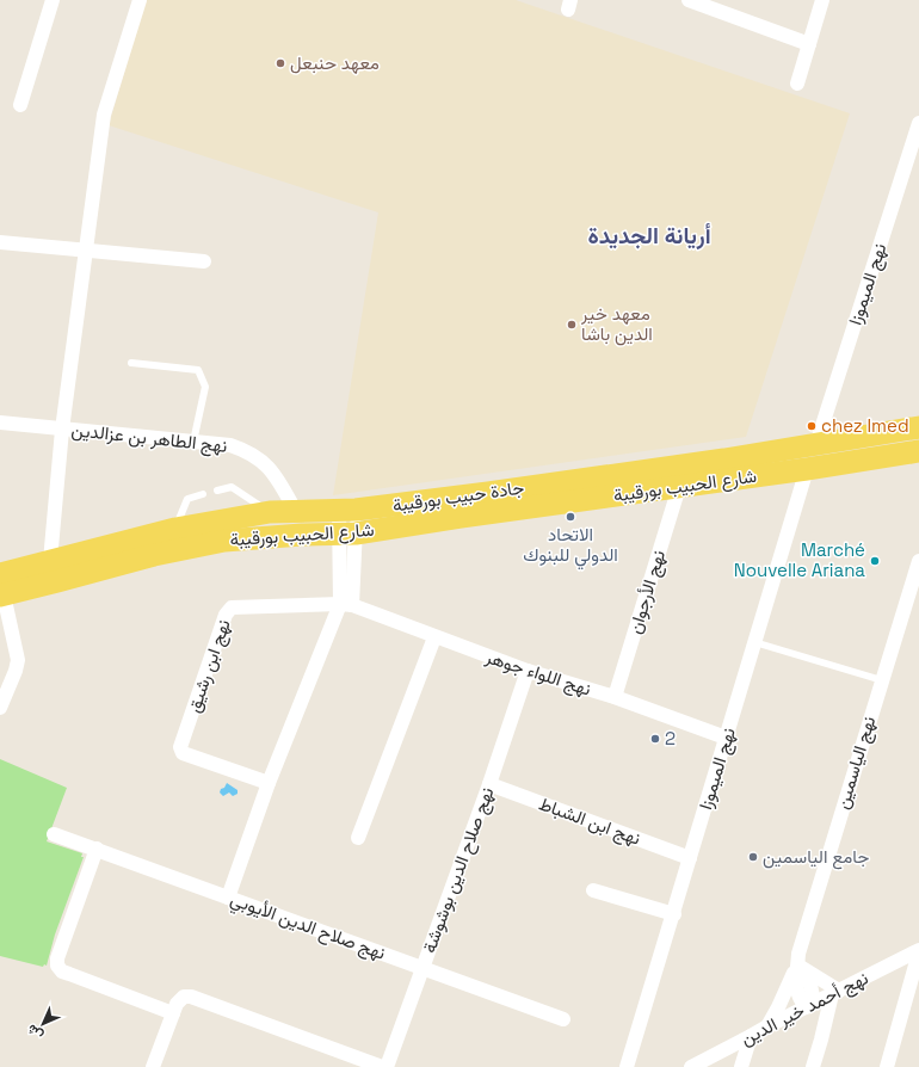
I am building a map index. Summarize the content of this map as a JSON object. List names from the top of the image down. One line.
{"streets":{"main road":["شارع الحبيب بورقيبة","جادة حبيب بورقيبة"],"street":["نهج الميموزا","نهج الطاهر بن عزالدين","نهج الأرجوان","نهج ابن رشيق","نهج اللواء جوهر","نهج الياسمين","نهج ابن الشباط","نهج صلاح الدين بوشوشة","نهج صلاح الدين الأيوبي","نهج أحمد خير الدين"]},"crossings":[["نهج الميموزا","شارع الحبيب بورقيبة"],["نهج الميموزا","جادة حبيب بورقيبة"],["نهج الميموزا","نهج اللواء جوهر"],["نهج الميموزا","نهج ابن الشباط"],["نهج الطاهر بن عزالدين","جادة حبيب بورقيبة"],["شارع الحبيب بورقيبة","جادة حبيب بورقيبة"],["شارع الحبيب بورقيبة","نهج الأرجوان"],["نهج الأرجوان","نهج اللواء جوهر"],["نهج ابن رشيق","نهج اللواء جوهر"],["نهج اللواء جوهر","نهج صلاح الدين بوشوشة"],["نهج الياسمين","نهج أحمد خير الدين"],["نهج ابن الشباط","نهج صلاح الدين بوشوشة"],["نهج صلاح الدين بوشوشة","نهج صلاح الدين الأيوبي"]],"districts":["أريانة الجديدة"],"places":["معهد حنبعل","معهد خير الدين باشا","chez Imed","الاتحاد الدولي للبنوك","Marché Nouvelle Ariana","2","جامع الياسمين"],"north":"bottom left"}
